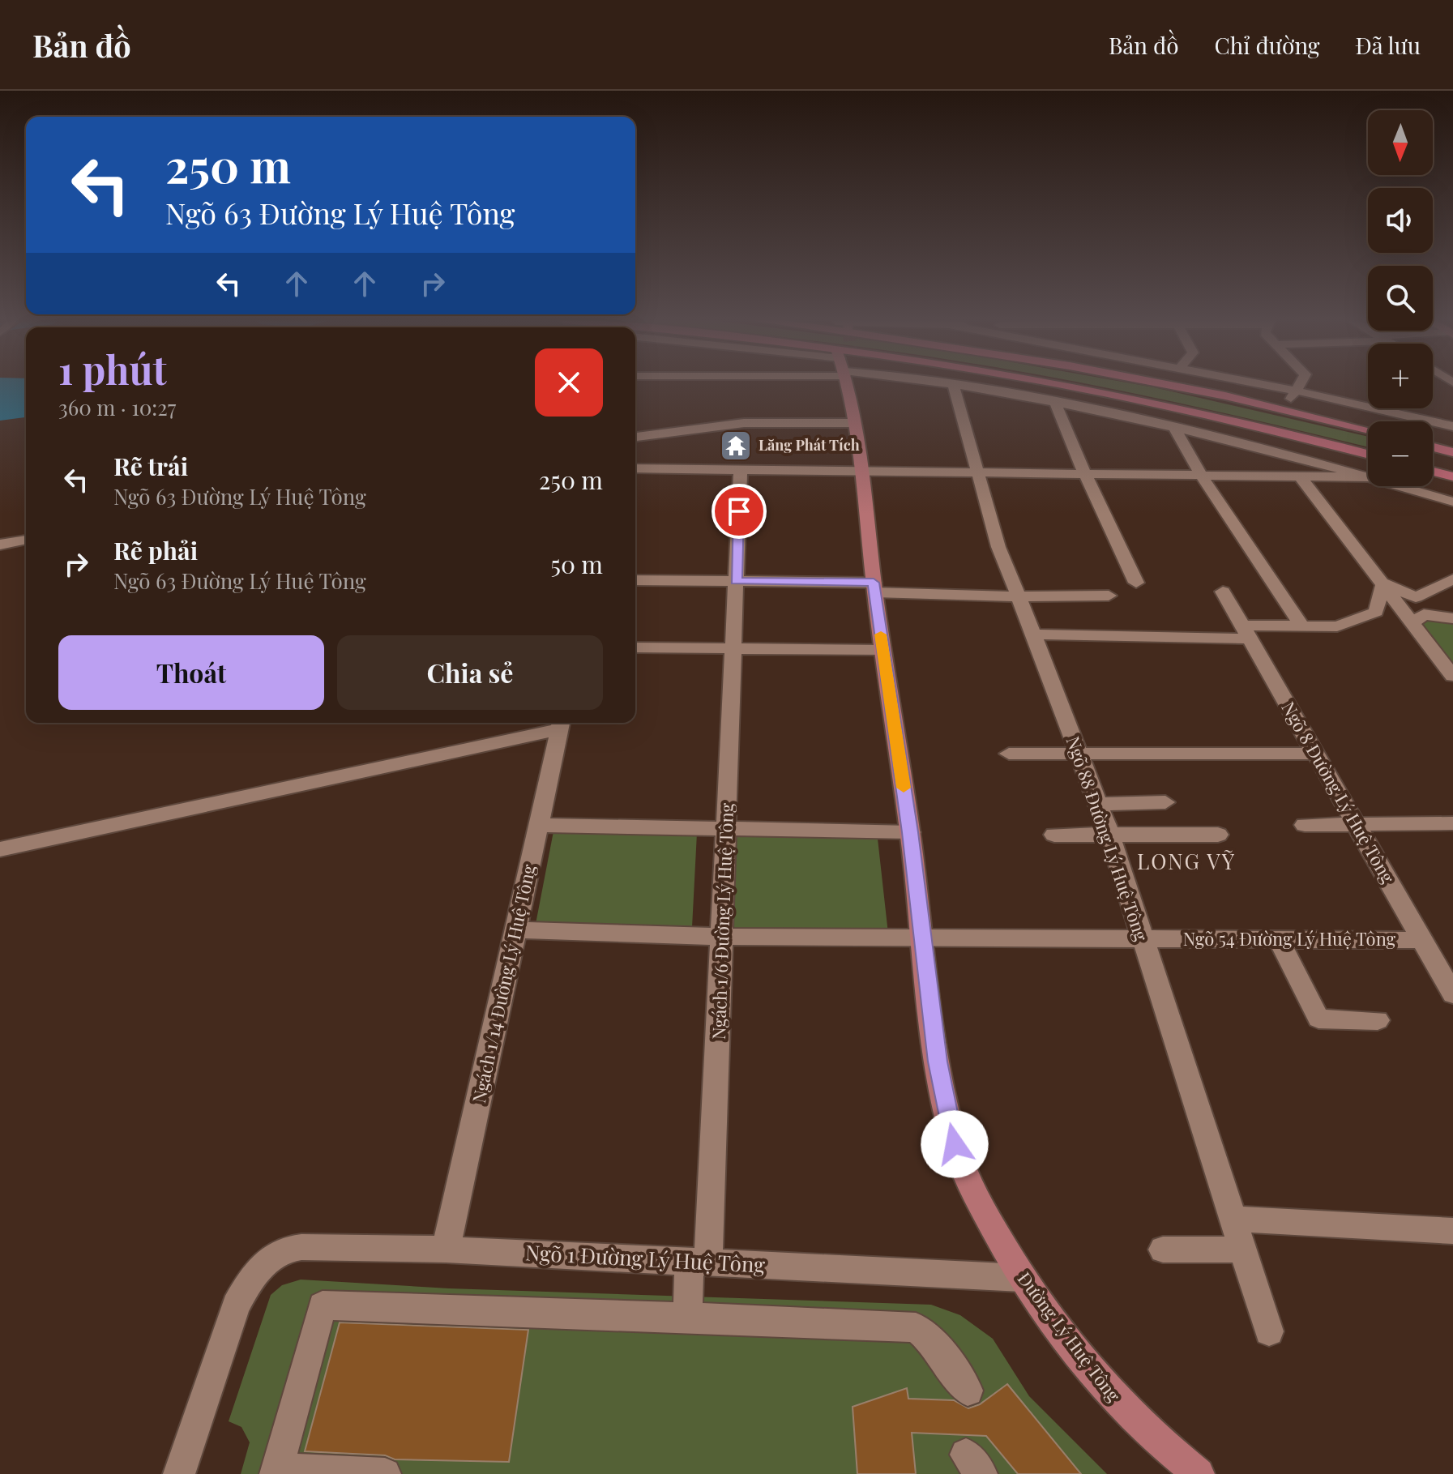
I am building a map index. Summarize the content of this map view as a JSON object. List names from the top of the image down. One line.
{"streets":{"main road":["Đường Lý Huệ Tông"],"street":["Ngõ 8 Đường Lý Huệ Tông","Ngõ 88 Đường Lý Huệ Tông","Ngách 1/6 Đường Lý Huệ Tông","Ngõ 54 Đường Lý Huệ Tông","Ngách 1/14 Đường Lý Huệ Tông","Ngõ 1 Đường Lý Huệ Tông"]},"crossings":[["Ngõ 8 Đường Lý Huệ Tông","Ngõ 54 Đường Lý Huệ Tông"],["Ngõ 88 Đường Lý Huệ Tông","Ngõ 54 Đường Lý Huệ Tông"],["Ngách 1/6 Đường Lý Huệ Tông","Ngõ 54 Đường Lý Huệ Tông"],["Ngách 1/6 Đường Lý Huệ Tông","Ngõ 1 Đường Lý Huệ Tông"],["Ngõ 54 Đường Lý Huệ Tông","Ngách 1/14 Đường Lý Huệ Tông"],["Ngõ 54 Đường Lý Huệ Tông","Đường Lý Huệ Tông"],["Ngách 1/14 Đường Lý Huệ Tông","Ngõ 1 Đường Lý Huệ Tông"],["Ngõ 1 Đường Lý Huệ Tông","Đường Lý Huệ Tông"]],"districts":["LONG VỸ"],"places":{"temple":["Lăng Phát Tích"]},"north":"bottom","page":{"header":"Bản đồ","nav":["Bản đồ","Chỉ đường","Đã lưu"],"map_buttons":["+","−"],"turn":["250 m","Ngõ 63 Đường Lý Huệ Tông"],"heading":["1 phút","360 m · 10:27"],"list":[{"name":"Rẽ trái","note":"Ngõ 63 Đường Lý Huệ Tông","value":"250 m"},{"name":"Rẽ phải","note":"Ngõ 63 Đường Lý Huệ Tông","value":"50 m"}],"buttons":["Thoát","Chia sẻ"]}}
